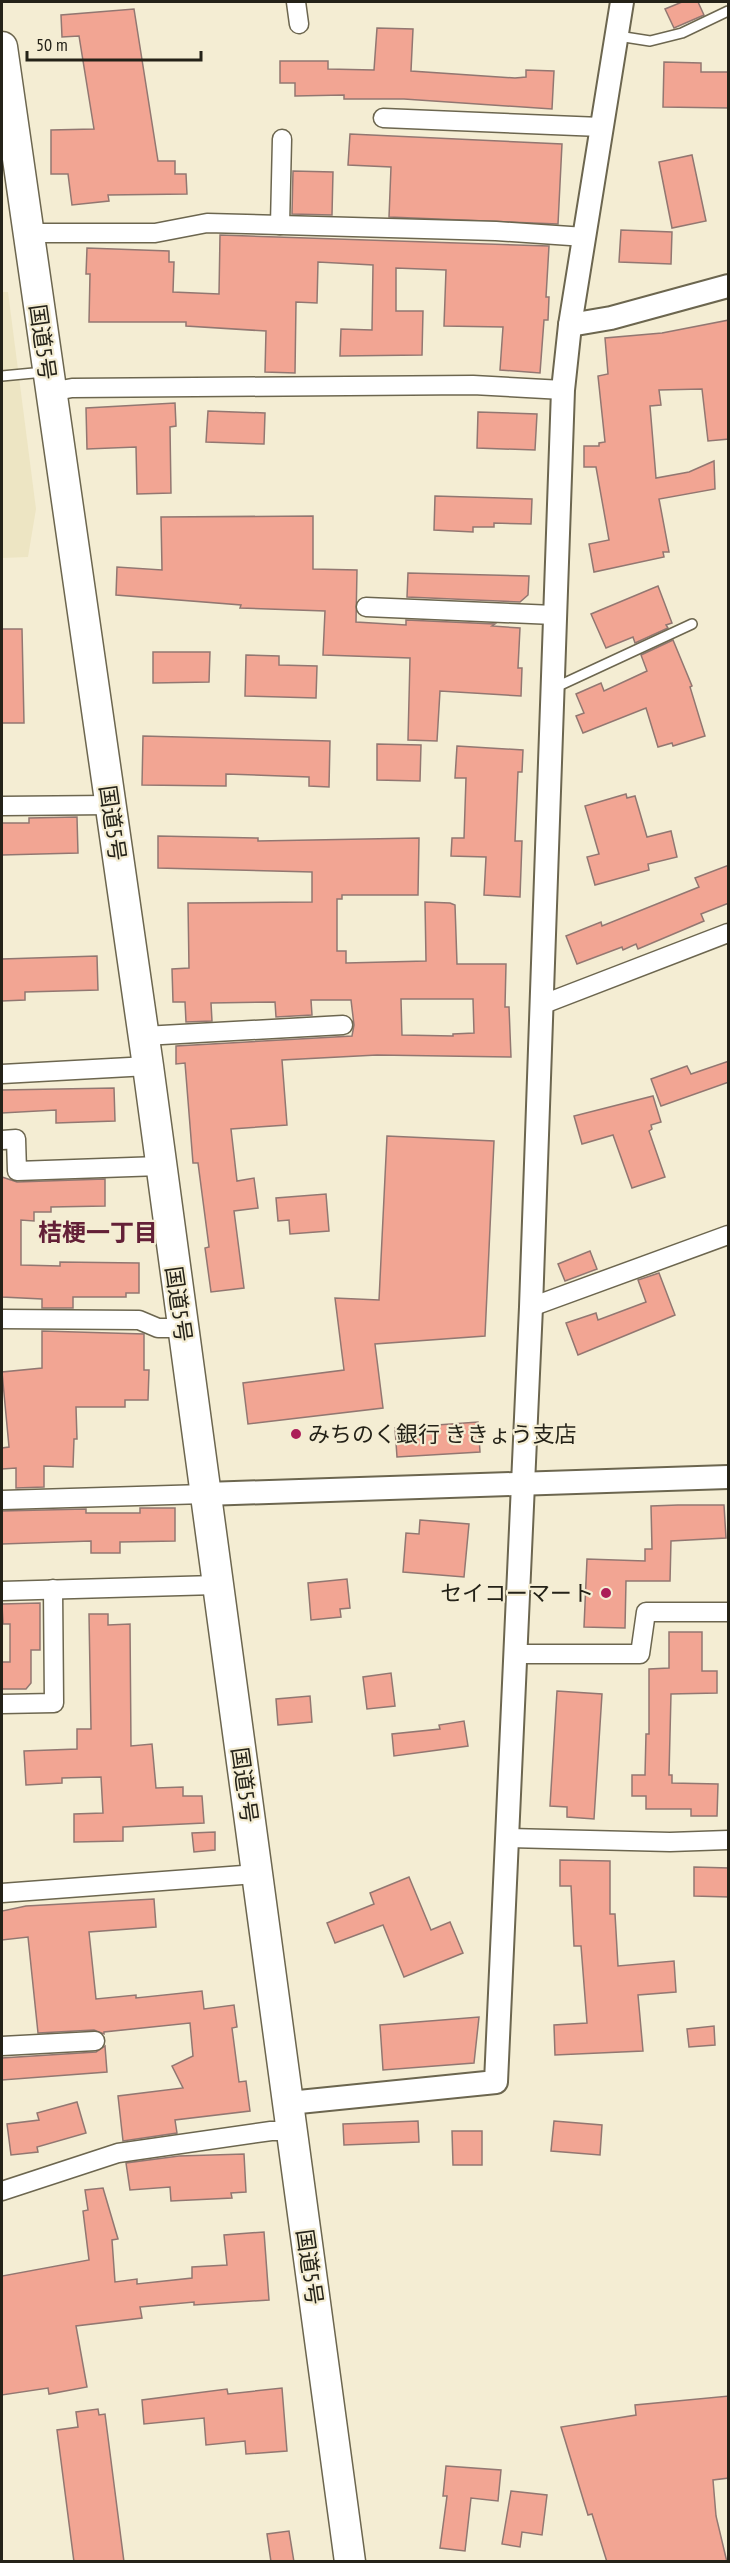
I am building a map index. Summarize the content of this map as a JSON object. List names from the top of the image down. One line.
{"streets":{"highway":["国道5号"]},"districts":["桔梗一丁目"],"places":["みちのく銀行 ききょう支店","セイコーマート"],"scale_bar":"50 m"}
